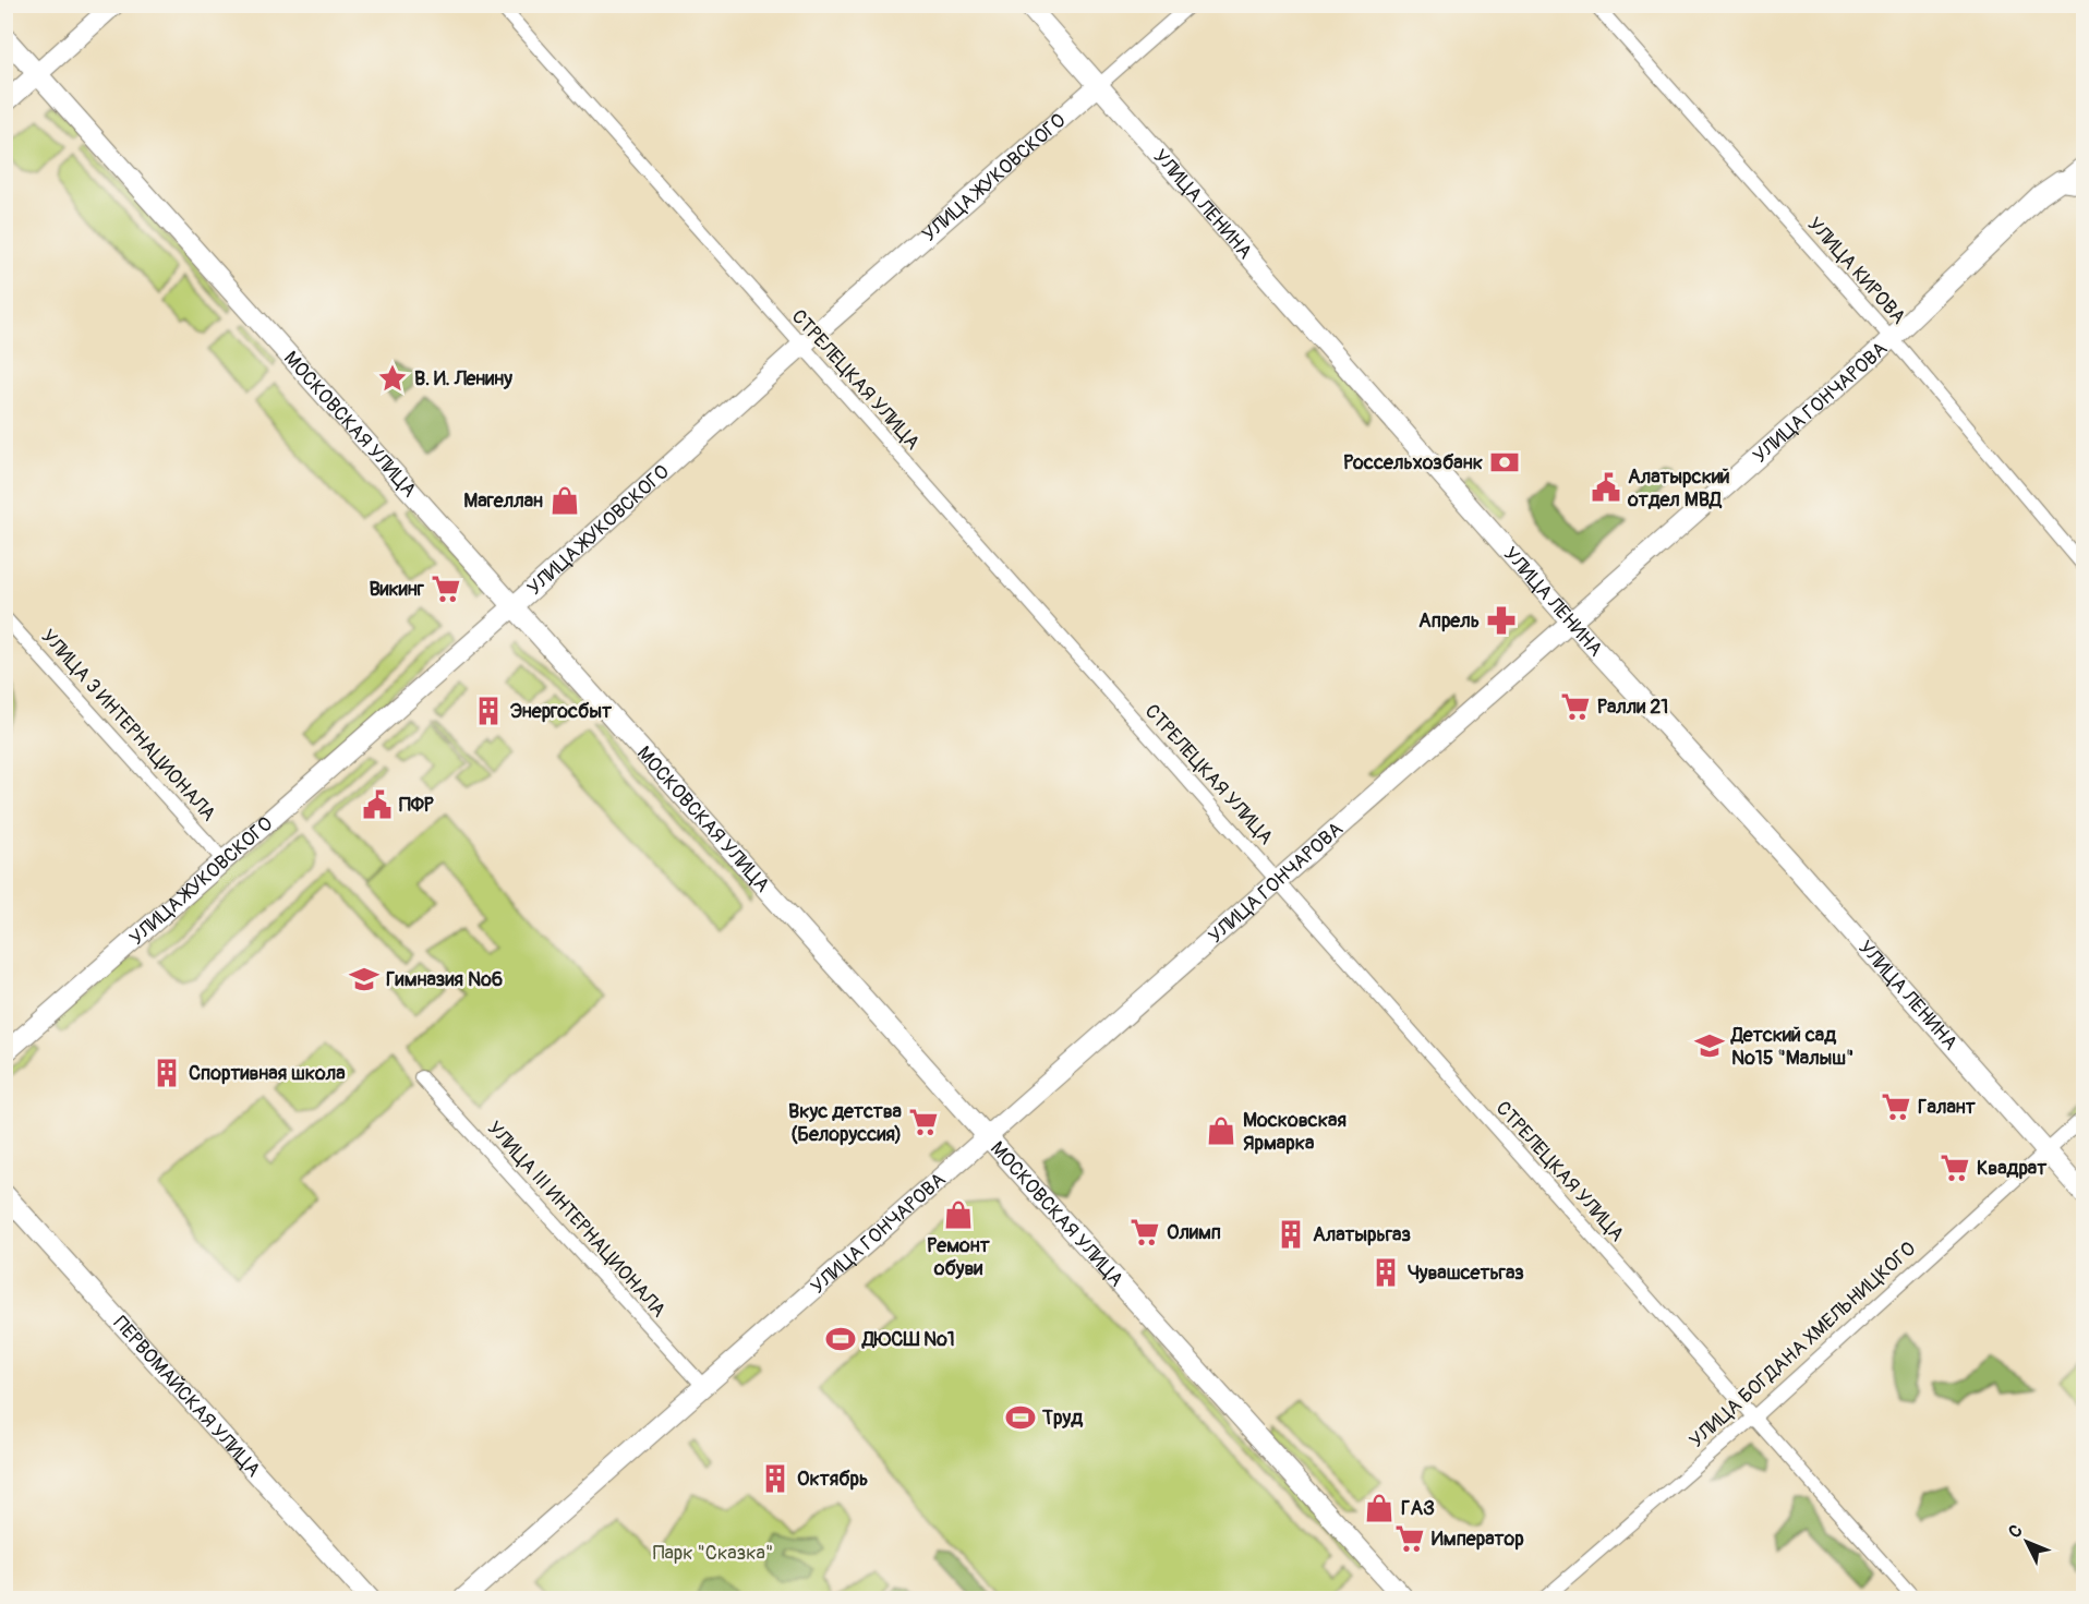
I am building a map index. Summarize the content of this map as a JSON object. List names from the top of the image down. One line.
{"streets":{"street":["УЛИЦА ЖУКОВСКОГО","УЛИЦА ЛЕНИНА","УЛИЦА КИРОВА","СТРЕЛЕЦКАЯ УЛИЦА","УЛИЦА ГОНЧАРОВА","МОСКОВСКАЯ УЛИЦА","УЛИЦА 3 ИНТЕРНАЦИОНАЛА","УЛИЦА III ИНТЕРНАЦИОНАЛА","УЛИЦА БОГДАНА ХМЕЛЬНИЦКОГО","ПЕРВОМАЙСКАЯ УЛИЦА"]},"crossings":[["УЛИЦА ЖУКОВСКОГО","УЛИЦА ЛЕНИНА"],["УЛИЦА ЖУКОВСКОГО","СТРЕЛЕЦКАЯ УЛИЦА"],["УЛИЦА ЖУКОВСКОГО","МОСКОВСКАЯ УЛИЦА"],["УЛИЦА ЖУКОВСКОГО","УЛИЦА 3 ИНТЕРНАЦИОНАЛА"],["УЛИЦА ЛЕНИНА","УЛИЦА ГОНЧАРОВА"],["УЛИЦА ЛЕНИНА","УЛИЦА БОГДАНА ХМЕЛЬНИЦКОГО"],["УЛИЦА КИРОВА","УЛИЦА ГОНЧАРОВА"],["СТРЕЛЕЦКАЯ УЛИЦА","УЛИЦА ГОНЧАРОВА"],["СТРЕЛЕЦКАЯ УЛИЦА","УЛИЦА БОГДАНА ХМЕЛЬНИЦКОГО"],["УЛИЦА ГОНЧАРОВА","МОСКОВСКАЯ УЛИЦА"],["УЛИЦА ГОНЧАРОВА","УЛИЦА III ИНТЕРНАЦИОНАЛА"]],"parks":["Парк \"Сказка\""],"places":{"place":["В. И. Ленину"],"bank":["Россельхозбанк"],"public building":["Алатырский отдел МВД","ПФР"],"shop":["Магеллан","Московская Ярмарка","Ремонт обуви","ГАЗ"],"supermarket":["Викинг","Ралли 21","Галант","Вкус детства (Белоруссия)","Квадрат","Олимп","Император"],"pharmacy":["Апрель"],"building":["Энергосбыт","Спортивная школа","Алатырьгаз","Чувашсетьгаз","Октябрь"],"school or university":["Гимназия №6","Детский сад №15 \"Малыш\""],"sports":["ДЮСШ №1","Труд"]},"north":"top left"}
